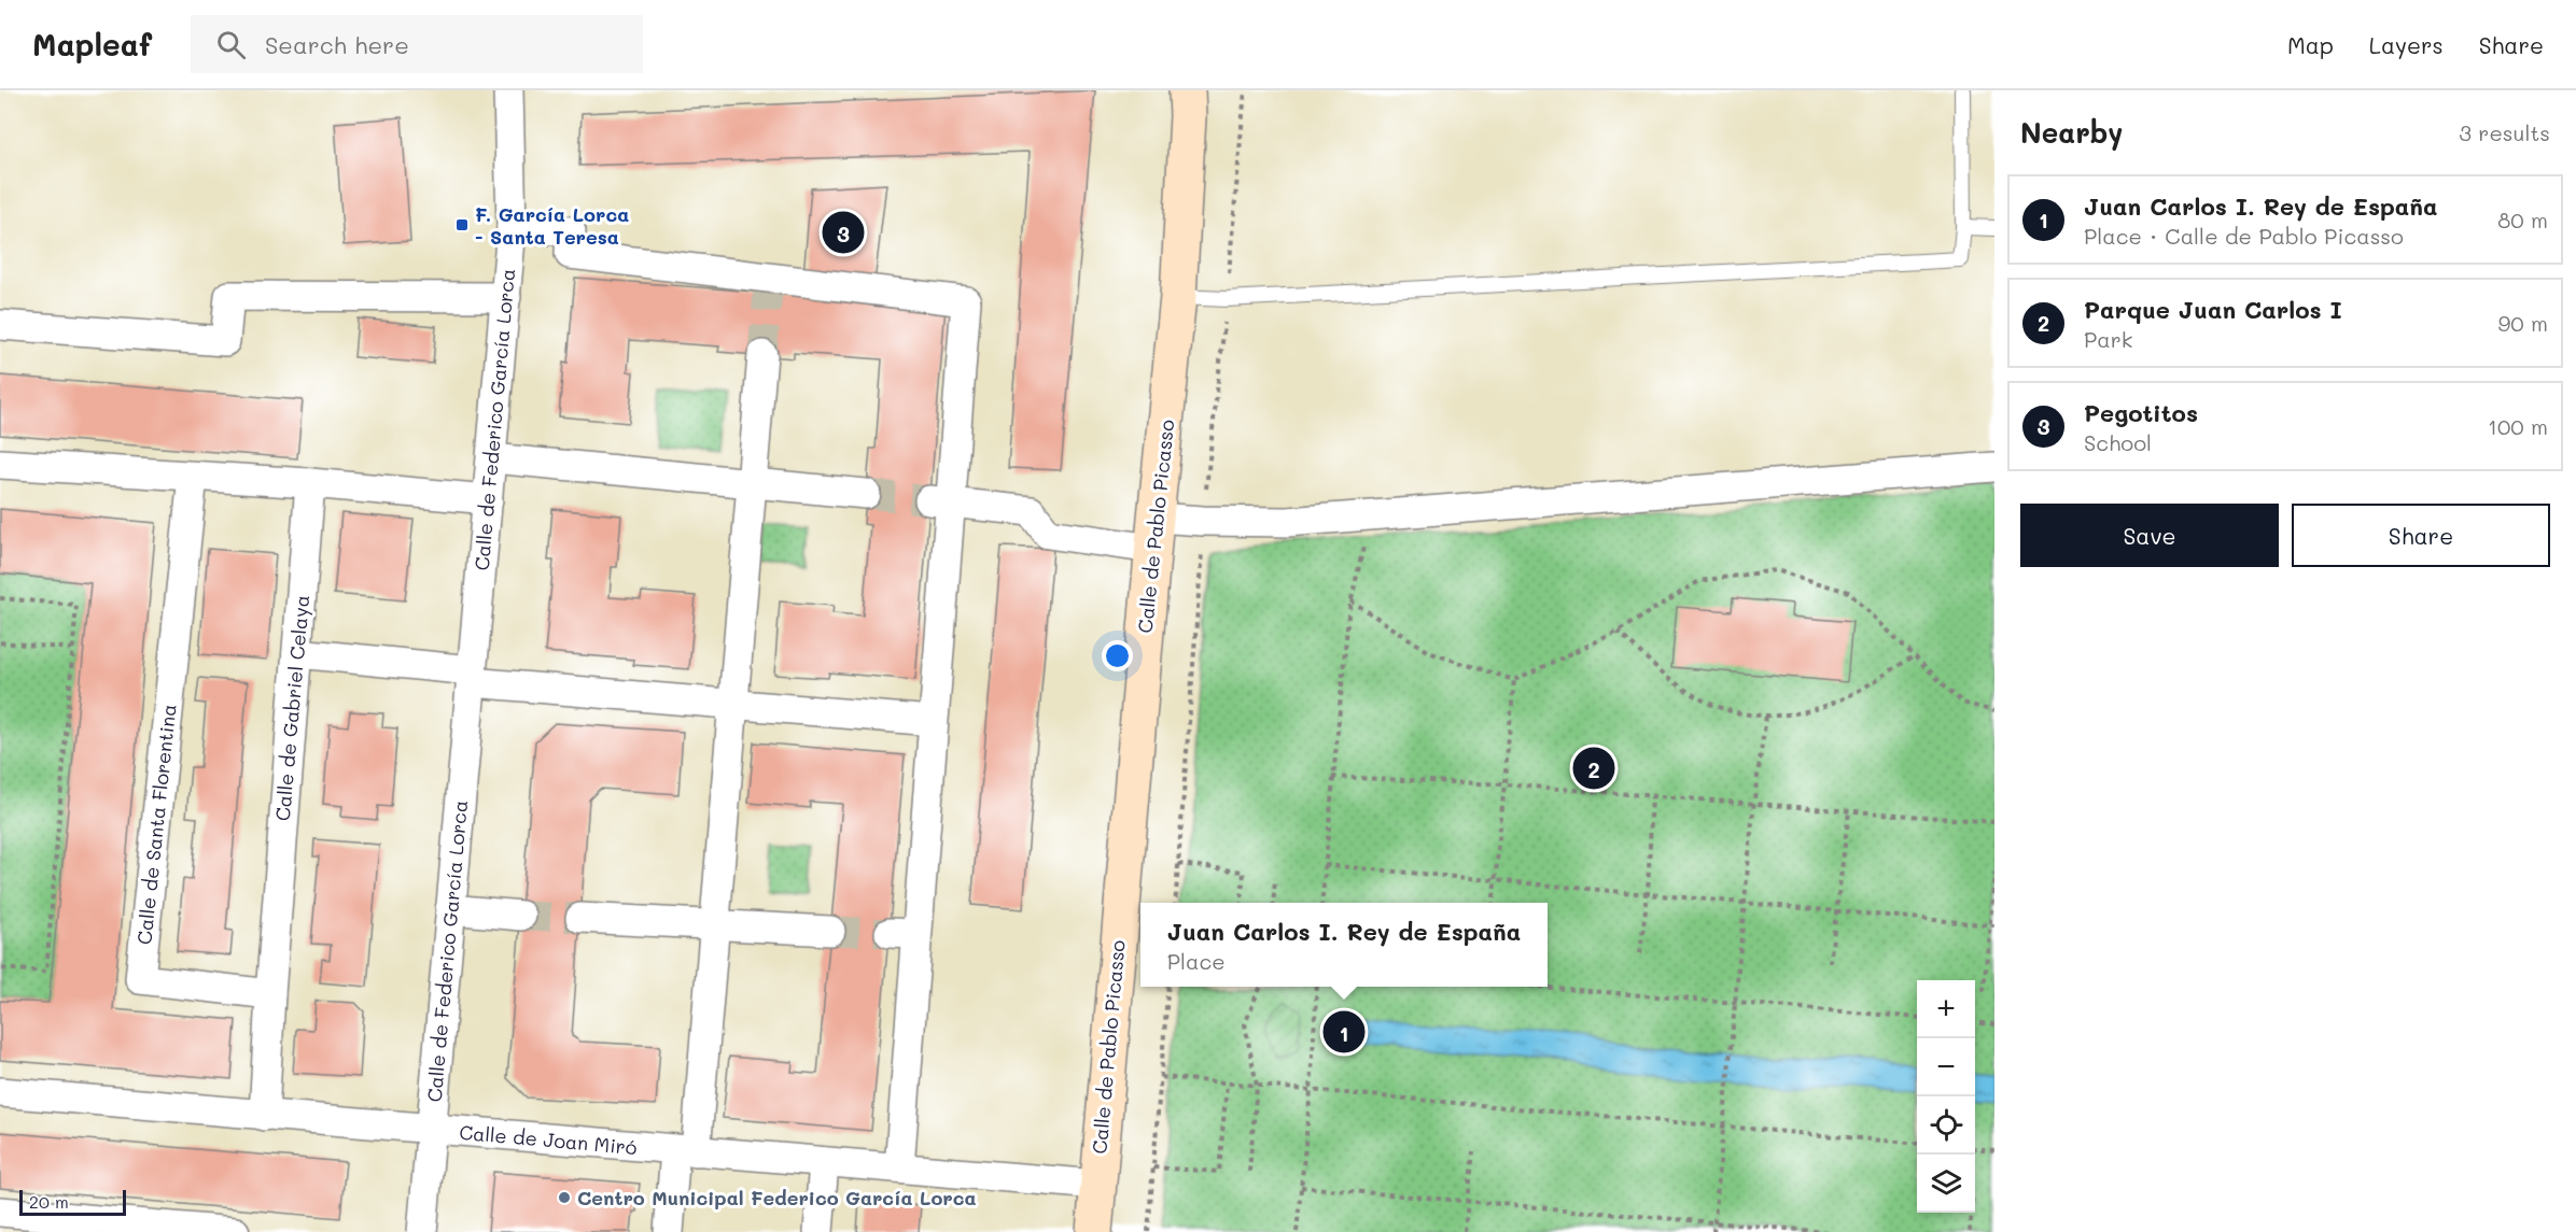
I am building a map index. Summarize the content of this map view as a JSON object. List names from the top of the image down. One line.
{"streets":{"main road":["Calle de Pablo Picasso"],"street":["Calle de Federico García Lorca","Calle de Gabriel Celaya","Calle de Santa Florentina","Calle de Joan Miró"]},"crossings":[["Calle de Federico García Lorca","Calle de Joan Miró"],["Calle de Pablo Picasso","Calle de Joan Miró"],["Calle de Gabriel Celaya","Calle de Santa Florentina"]],"places":{"transit":["F. García Lorca - Santa Teresa"],"other":["Centro Municipal Federico García Lorca"]},"scale_bar":"20 m","page":{"header":"Mapleaf","search":"Search here","nav":["Map","Layers","Share"],"heading":["Nearby","3 results"],"list":[{"mark":"1","name":"Juan Carlos I. Rey de España","note":"Place · Calle de Pablo Picasso","value":"80 m"},{"mark":"2","name":"Parque Juan Carlos I","note":"Park","value":"90 m"},{"mark":"3","name":"Pegotitos","note":"School","value":"100 m"}],"pins":["3","2","1"],"buttons":["Save","Share"],"popup":["Juan Carlos I. Rey de España","Place"],"map_buttons":["+","−"],"scale":"20 m"}}
